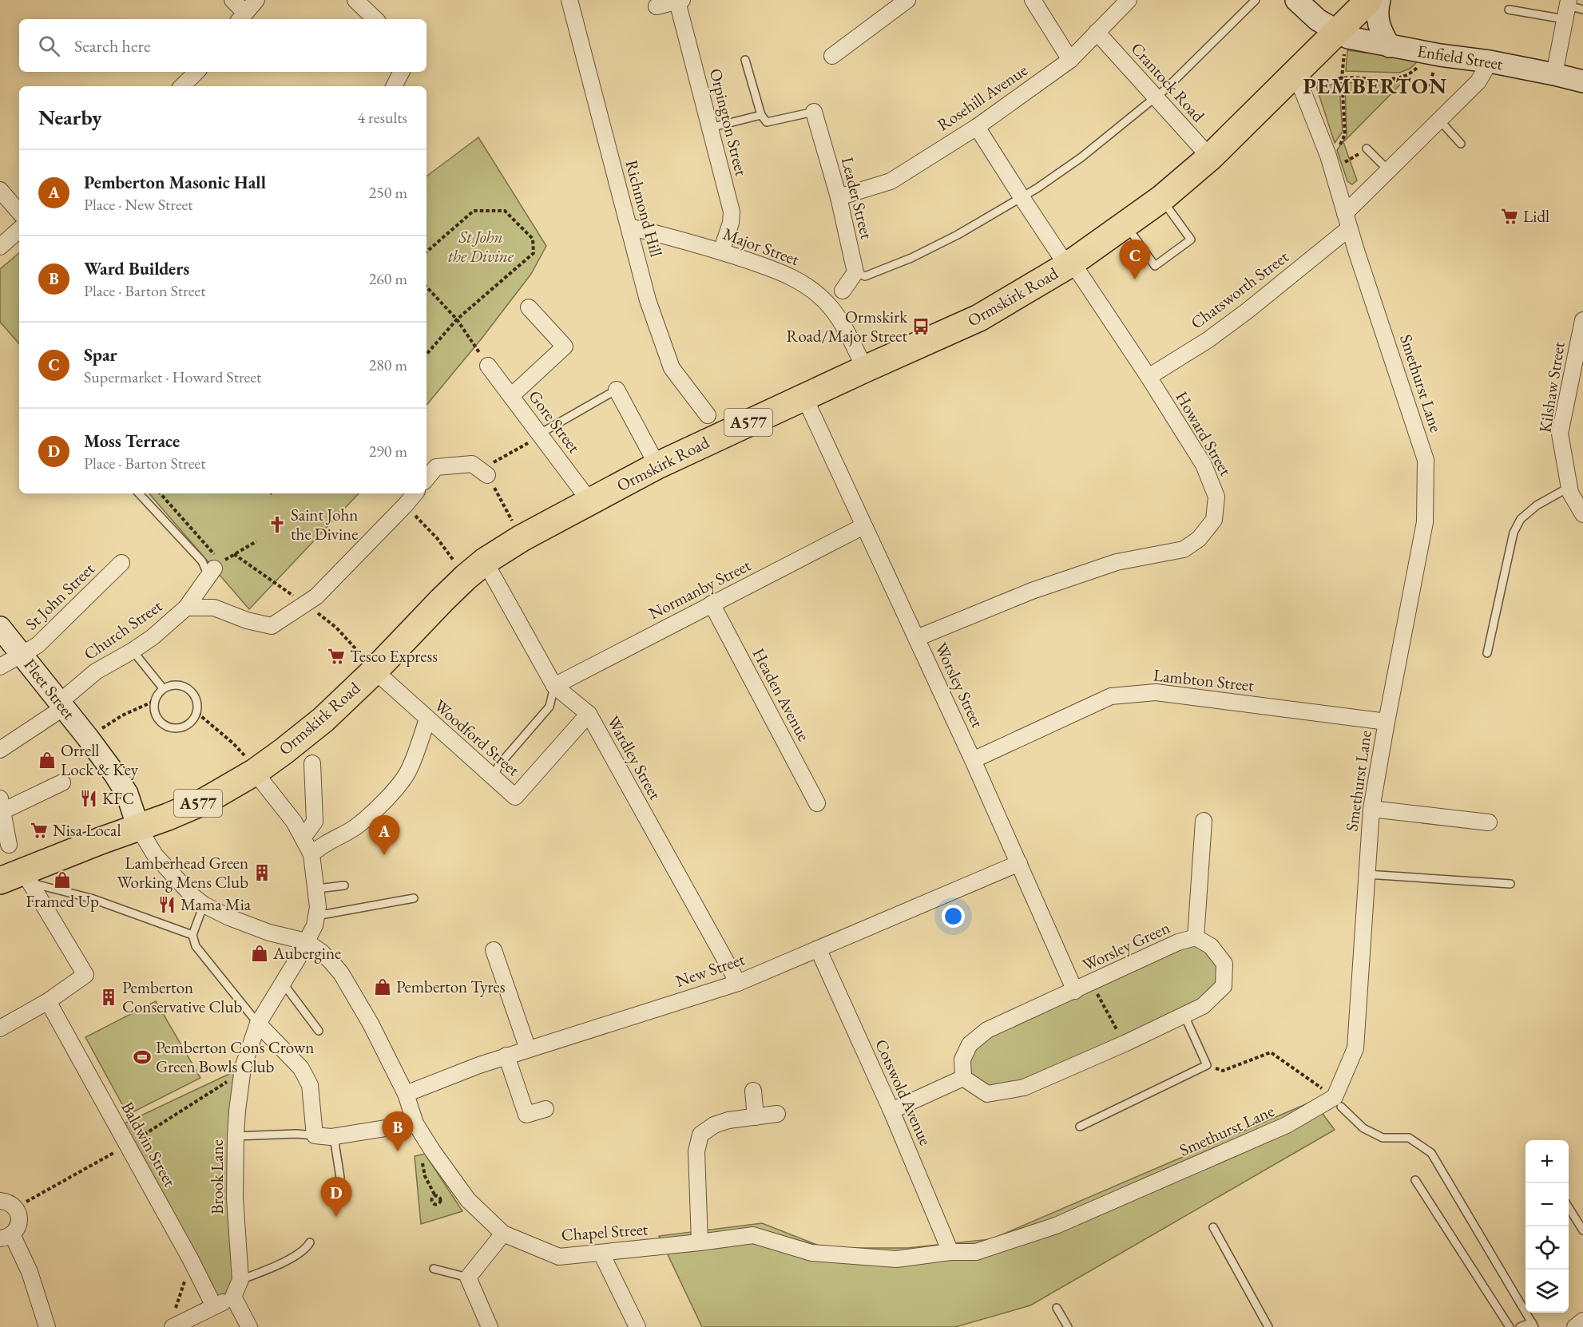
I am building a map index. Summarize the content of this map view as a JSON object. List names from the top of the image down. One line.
{"streets":{"highway":["Ormskirk Road","A577"],"street":["Enfield Street","Crantock Road","Rosehill Avenue","Orpington Street","Leader Street","Richmond Hill","Major Street","Chatsworth Street","Smethurst Lane","Kilshaw Street","Gore Street","Howard Street","Normanby Street","St John Street","Church Street","Lambton Street","Worsley Street","Fleet Street","Headen Avenue","Woodford Street","Wardley Street","Worsley Green","New Street","Cotswold Avenue","Baldwin Street","Brook Lane","Chapel Street"]},"crossings":[["Enfield Street","Chatsworth Street"],["Enfield Street","Ormskirk Road"],["Crantock Road","Rosehill Avenue"],["Crantock Road","Ormskirk Road"],["Rosehill Avenue","Leader Street"],["Rosehill Avenue","Howard Street"],["Orpington Street","Major Street"],["Richmond Hill","Major Street"],["Major Street","Ormskirk Road"],["Chatsworth Street","Smethurst Lane"],["Chatsworth Street","Howard Street"],["Ormskirk Road","Smethurst Lane"],["Ormskirk Road","Gore Street"],["Ormskirk Road","Howard Street"],["Ormskirk Road","Worsley Street"],["Ormskirk Road","Fleet Street"],["Ormskirk Road","Woodford Street"],["Ormskirk Road","Wardley Street"],["Smethurst Lane","Lambton Street"],["Smethurst Lane","Cotswold Avenue"],["Smethurst Lane","Chapel Street"],["Howard Street","Worsley Street"],["Normanby Street","Worsley Street"],["Normanby Street","Headen Avenue"],["Normanby Street","Wardley Street"],["St John Street","Fleet Street"],["Church Street","Fleet Street"],["Lambton Street","Worsley Street"],["Worsley Street","Worsley Green"],["Worsley Street","New Street"],["Woodford Street","Wardley Street"],["Wardley Street","New Street"],["New Street","Cotswold Avenue"],["New Street","Chapel Street"],["Cotswold Avenue","Chapel Street"],["Brook Lane","Chapel Street"]],"districts":["PEMBERTON"],"parks":["St John the Divine"],"places":{"supermarket":["Lidl","Tesco Express","Nisa Local"],"bus stop":["Ormskirk Road/Major Street"],"church":["Saint John the Divine"],"shop":["Orrell Lock & Key","Framed Up","Aubergine","Pemberton Tyres"],"restaurant":["KFC","Mama Mia"],"building":["Lamberhead Green Working Mens Club","Pemberton Conservative Club"],"sports":["Pemberton Cons Crown Green Bowls Club"]},"page":{"search":"Search here","heading":["Nearby","4 results"],"list":[{"mark":"A","name":"Pemberton Masonic Hall","note":"Place · New Street","value":"250 m"},{"mark":"B","name":"Ward Builders","note":"Place · Barton Street","value":"260 m"},{"mark":"C","name":"Spar","note":"Supermarket · Howard Street","value":"280 m"},{"mark":"D","name":"Moss Terrace","note":"Place · Barton Street","value":"290 m"}],"pins":["C","A","B","D"],"map_buttons":["+","−"]}}
